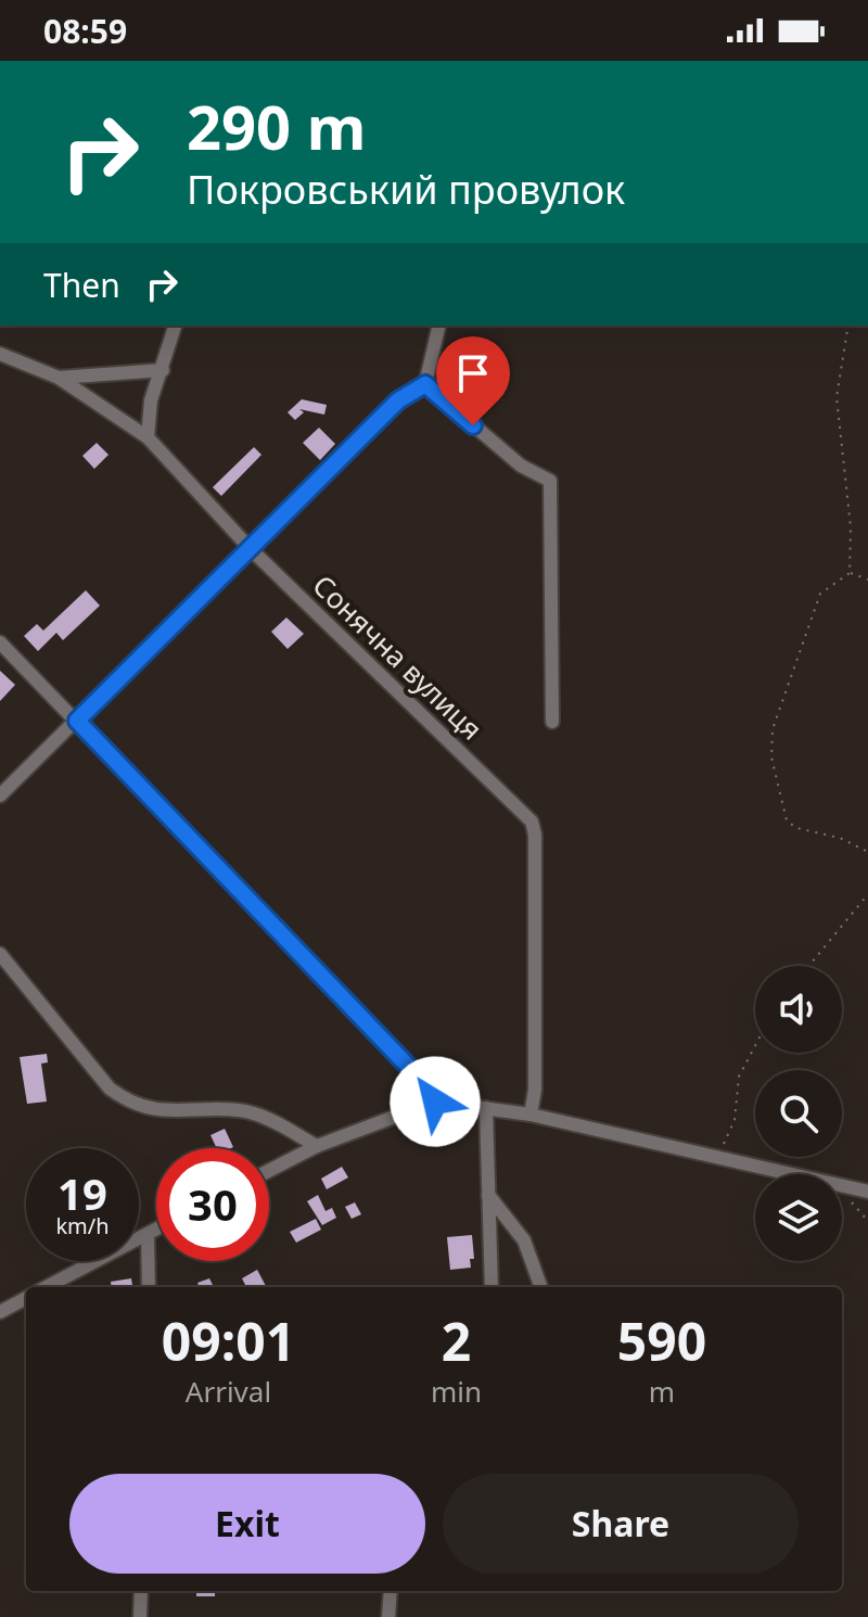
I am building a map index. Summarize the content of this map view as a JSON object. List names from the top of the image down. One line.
{"streets":{"street":["Сонячна вулиця"]},"page":{"status":"08:59","turn":["290 m","Покровський провулок"],"then":"Then","speed":"19 km/h","limit":"30","eta":["09:01","Arrival","2","min","590","m"],"buttons":["Exit","Share"]}}
